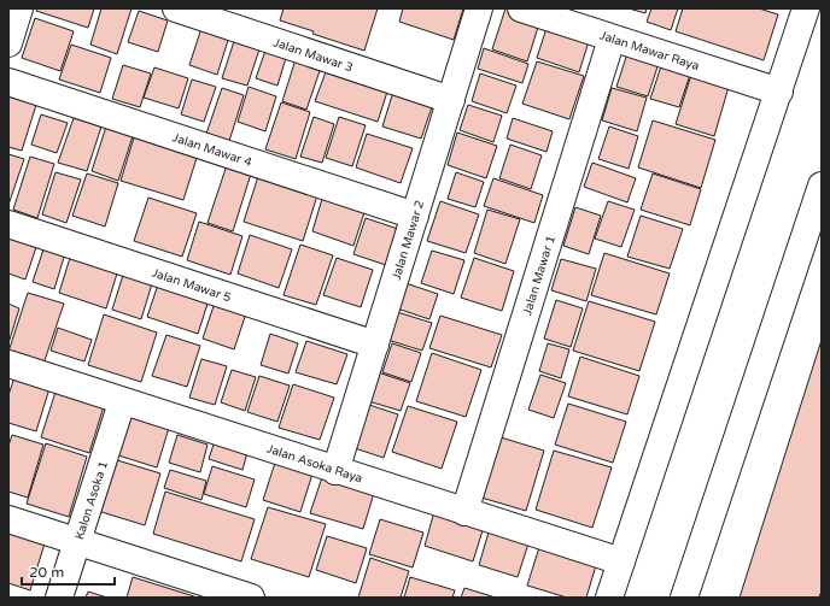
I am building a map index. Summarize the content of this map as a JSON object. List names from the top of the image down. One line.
{"streets":{"street":["Jalan Mawar Raya","Jalan Mawar 3","Jalan Mawar 4","Jalan Mawar 2","Jalan Mawar 1","Jalan Mawar 5","Jalan Asoka Raya","Kalon Asoka 1"]},"crossings":[["Jalan Mawar Raya","Jalan Mawar 1"],["Jalan Mawar 3","Jalan Mawar 2"],["Jalan Mawar 4","Jalan Mawar 2"],["Jalan Mawar 2","Jalan Mawar 5"],["Jalan Mawar 2","Jalan Asoka Raya"],["Jalan Mawar 1","Jalan Asoka Raya"],["Jalan Asoka Raya","Kalon Asoka 1"]],"scale_bar":"20 m"}
